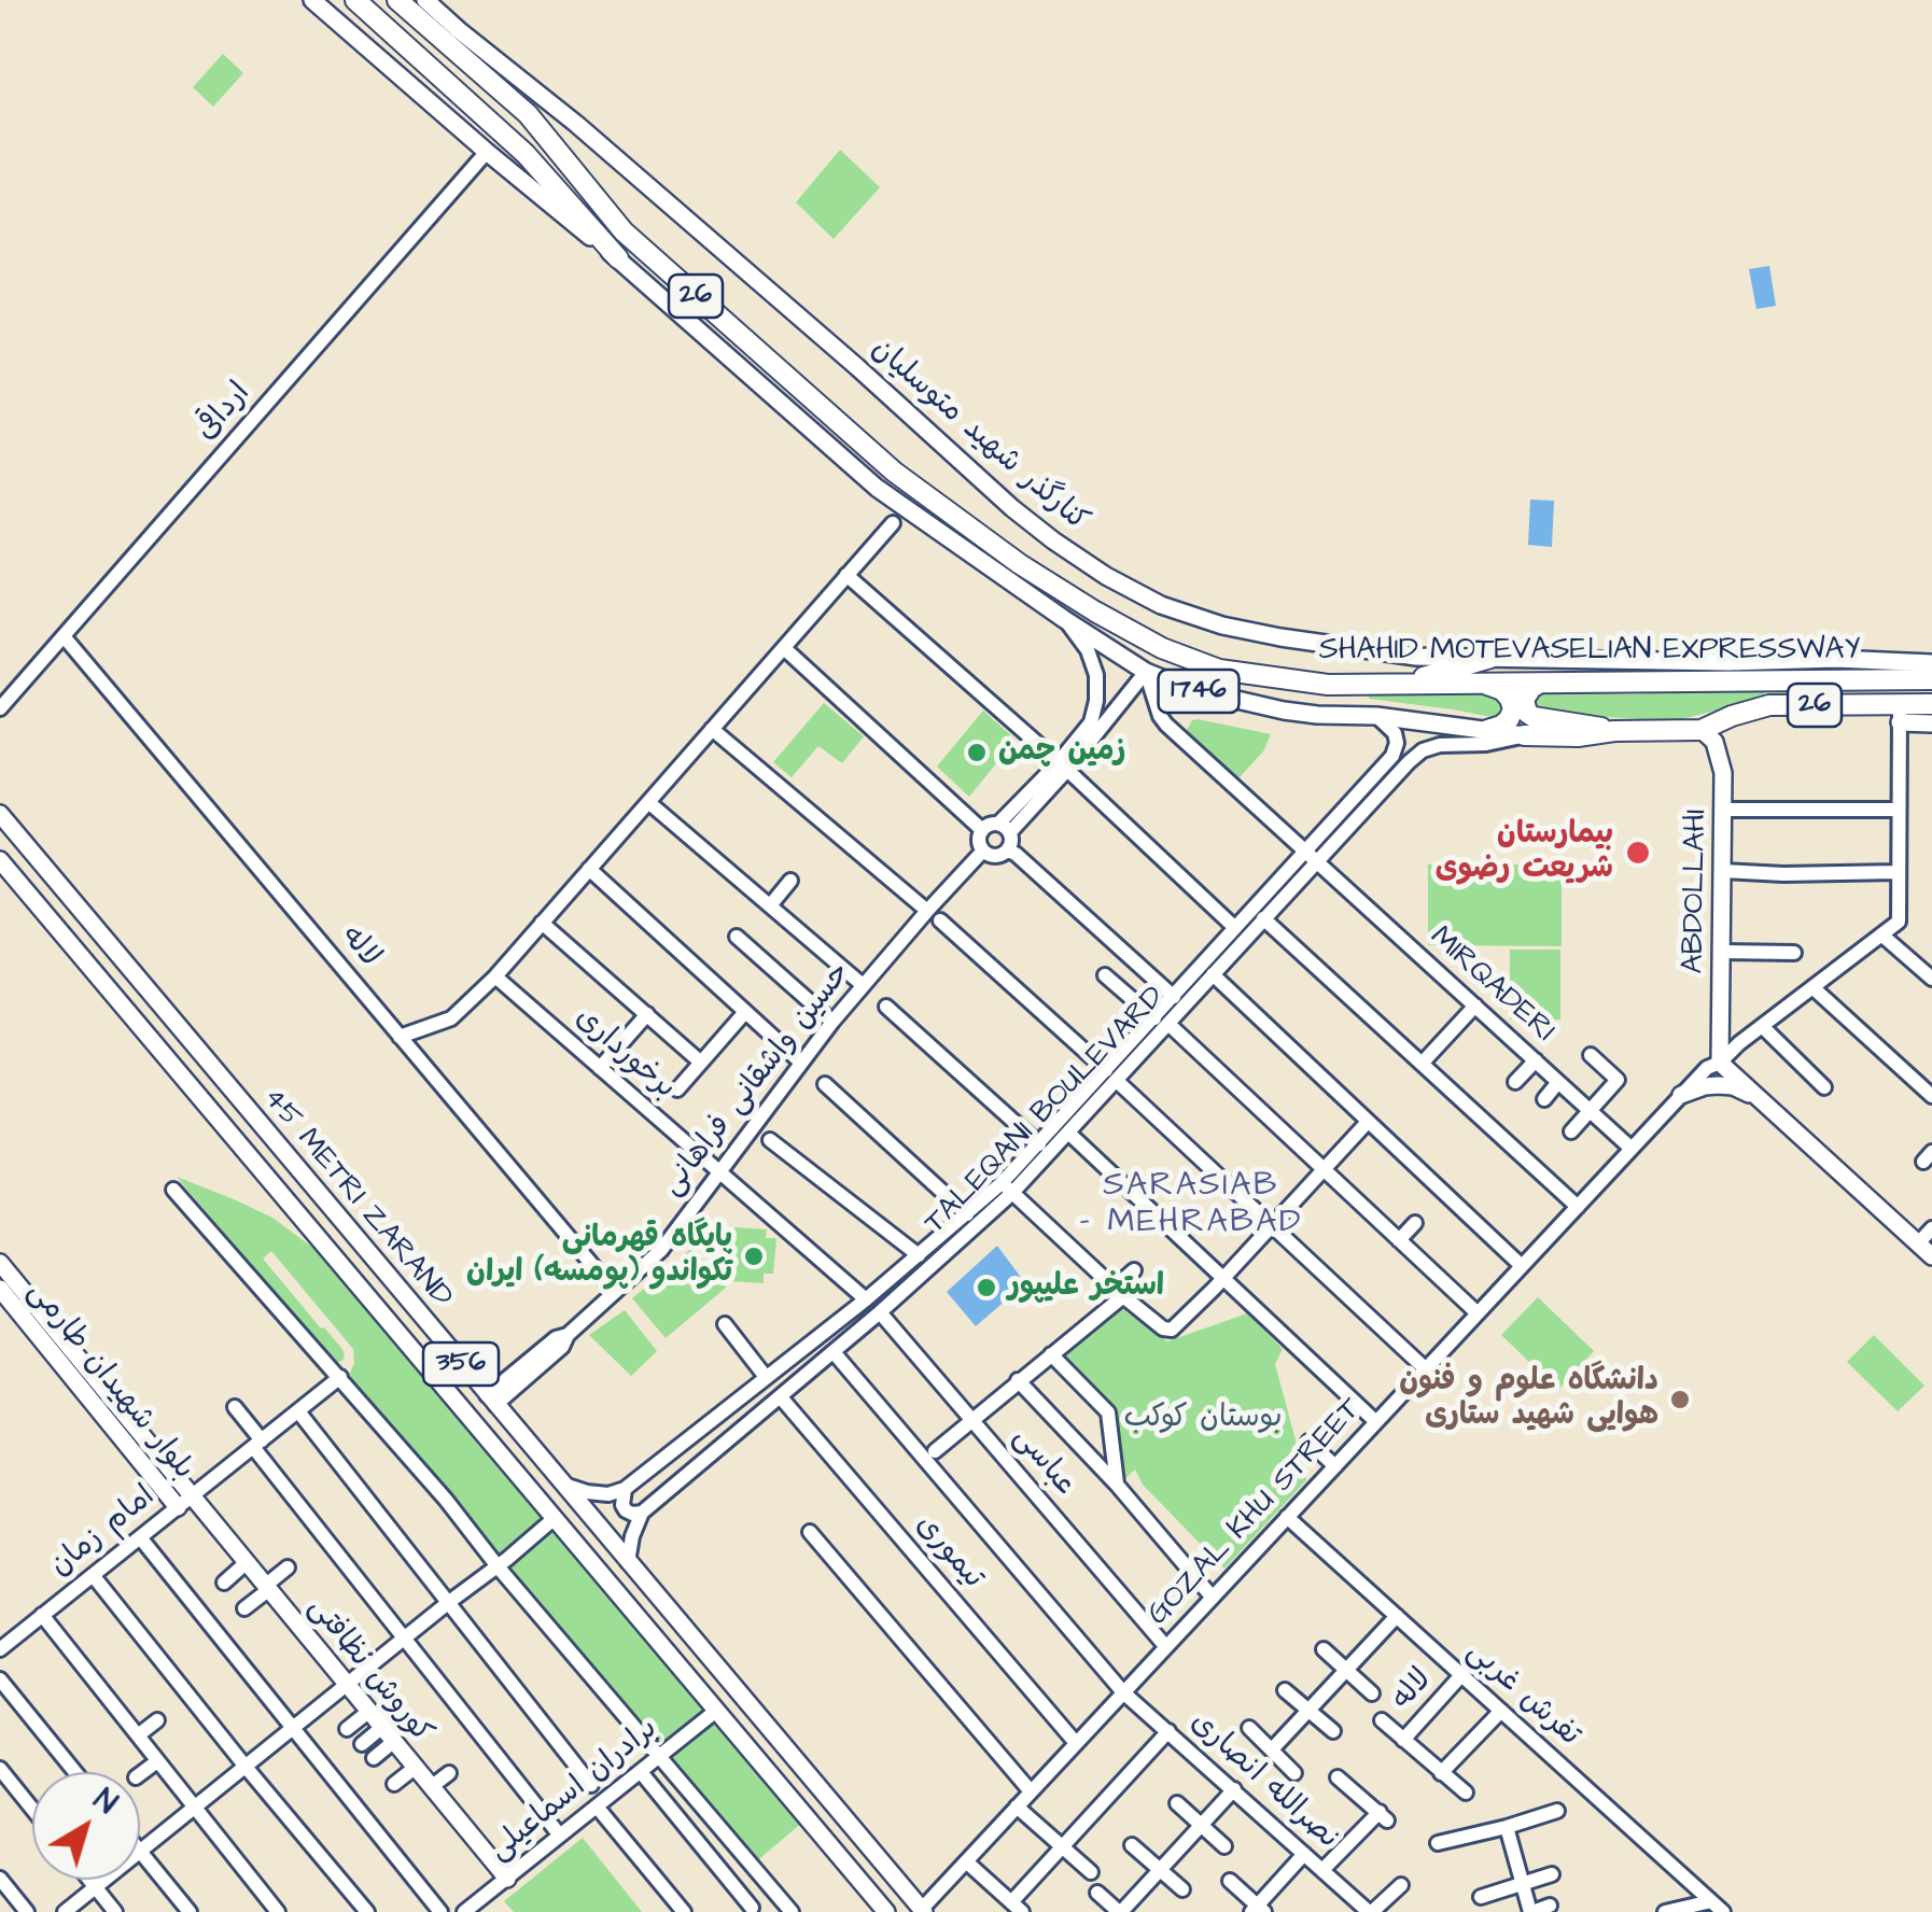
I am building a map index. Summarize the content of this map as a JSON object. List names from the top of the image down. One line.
{"streets":{"highway":["26","SHAHID MOTEVASELIAN EXPRESSWAY"],"main road":["کنارگذر شهید متوسلیان","1746","ABDOLLAHI","45 METRI ZARAND","356","بلوار شهیدان طارمی","کوروش نظافتی"],"street":["ارداقی","لاله","MIRQADERI","برخورداری","حسین واشقانی فراهانی","TALEQANI BOULEVARD","عباسی","GOZAL KHU STREET","امام زمان","تیموری","تفرش غربی","نصرالله انصاری","برادران اسماعیلی"]},"crossings":[["ارداقی","لاله"],["SHAHID MOTEVASELIAN EXPRESSWAY","1746"],["SHAHID MOTEVASELIAN EXPRESSWAY","ABDOLLAHI"],["SHAHID MOTEVASELIAN EXPRESSWAY","TALEQANI BOULEVARD"],["1746","MIRQADERI"],["1746","TALEQANI BOULEVARD"],["ABDOLLAHI","GOZAL KHU STREET"],["لاله","حسین واشقانی فراهانی"],["لاله","تفرش غربی"],["MIRQADERI","TALEQANI BOULEVARD"],["MIRQADERI","GOZAL KHU STREET"],["برخورداری","حسین واشقانی فراهانی"],["برخورداری","TALEQANI BOULEVARD"],["حسین واشقانی فراهانی","45 METRI ZARAND"],["TALEQANI BOULEVARD","عباسی"],["TALEQANI BOULEVARD","تیموری"],["TALEQANI BOULEVARD","نصرالله انصاری"],["45 METRI ZARAND","GOZAL KHU STREET"],["45 METRI ZARAND","برادران اسماعیلی"],["بلوار شهیدان طارمی","امام زمان"],["بلوار شهیدان طارمی","کوروش نظافتی"],["عباسی","GOZAL KHU STREET"],["GOZAL KHU STREET","تیموری"],["GOZAL KHU STREET","تفرش غربی"],["GOZAL KHU STREET","نصرالله انصاری"],["امام زمان","کوروش نظافتی"],["کوروش نظافتی","برادران اسماعیلی"]],"districts":["SARASIAB - MEHRABAD"],"parks":["بوستان کوکب"],"places":["زمین چمن","بیمارستان شریعت رضوی","پایگاه قهرمانی تکواندو (پومسه) ایران","استخر علیپور","دانشگاه علوم و فنون هوایی شهید ستاری"],"north":"top right"}
